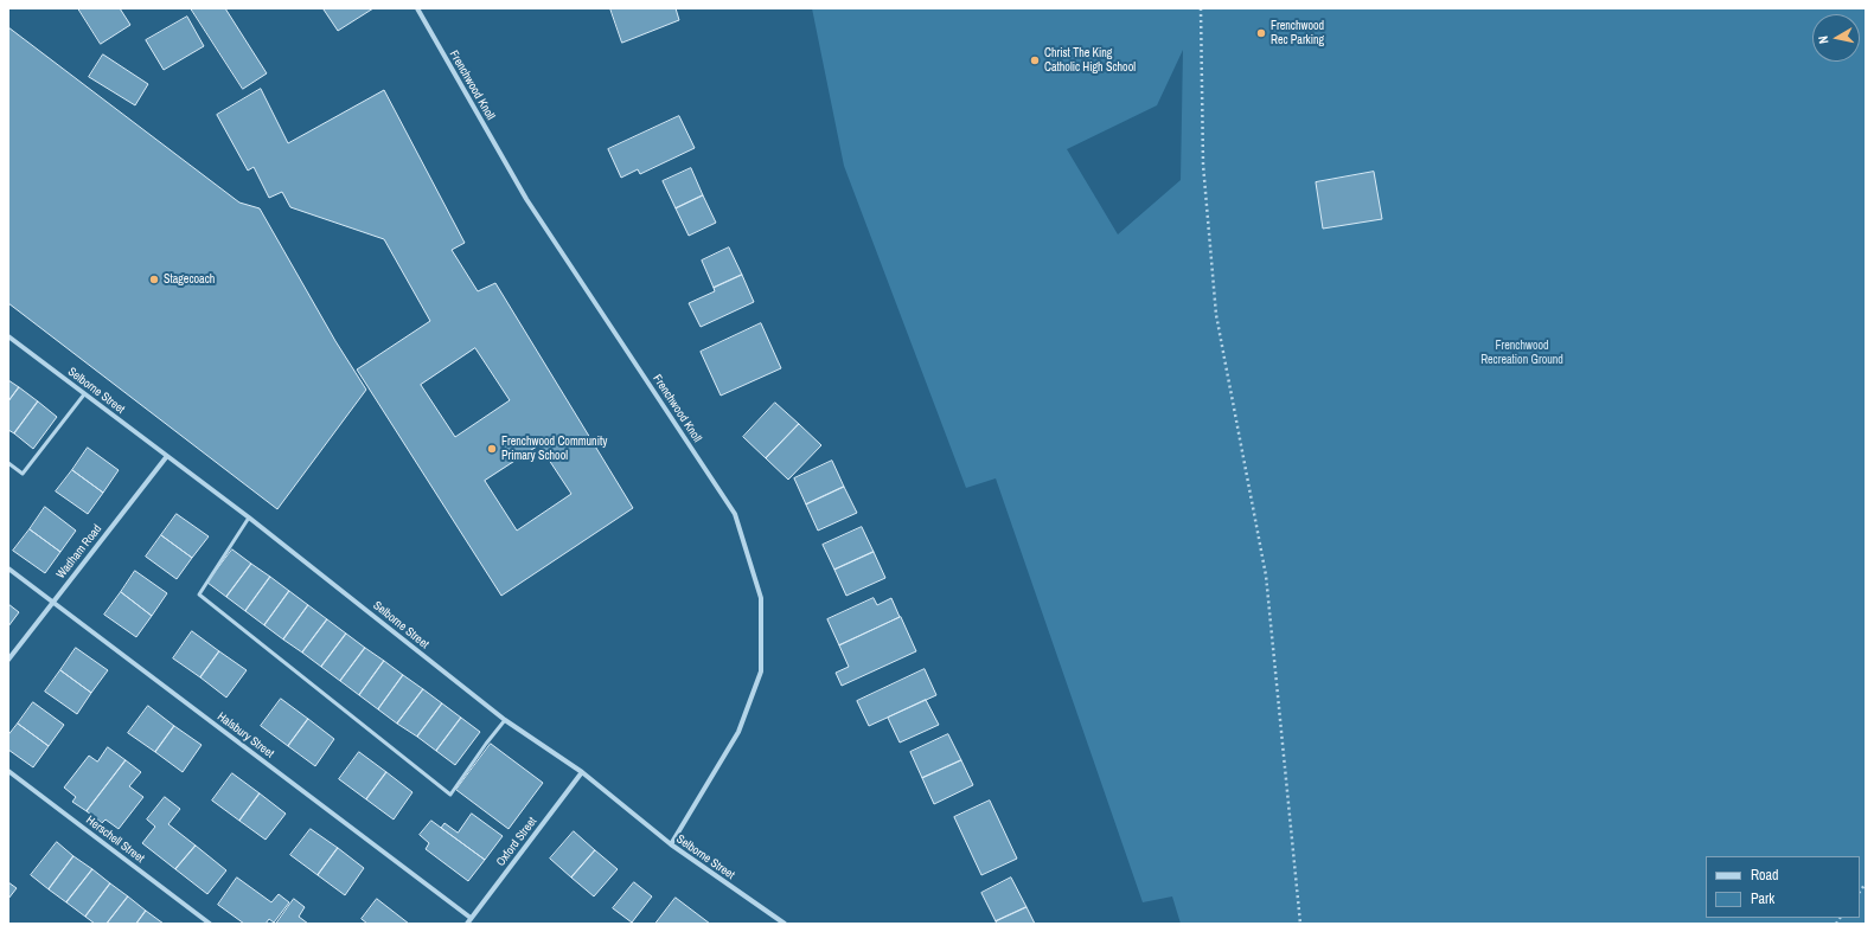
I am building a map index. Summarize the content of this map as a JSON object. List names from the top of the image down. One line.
{"streets":{"street":["Frenchwood Knoll","Selborne Street","Wadham Road","Halsbury Street","Herschell Street","Oxford Street"]},"crossings":[["Frenchwood Knoll","Selborne Street"],["Selborne Street","Wadham Road"],["Selborne Street","Oxford Street"],["Wadham Road","Halsbury Street"],["Halsbury Street","Oxford Street"]],"parks":["Frenchwood Recreation Ground"],"places":["Frenchwood Rec Parking","Christ The King Catholic High School","Stagecoach","Frenchwood Community Primary School"],"legend":["Road","Park"],"north":"left"}
